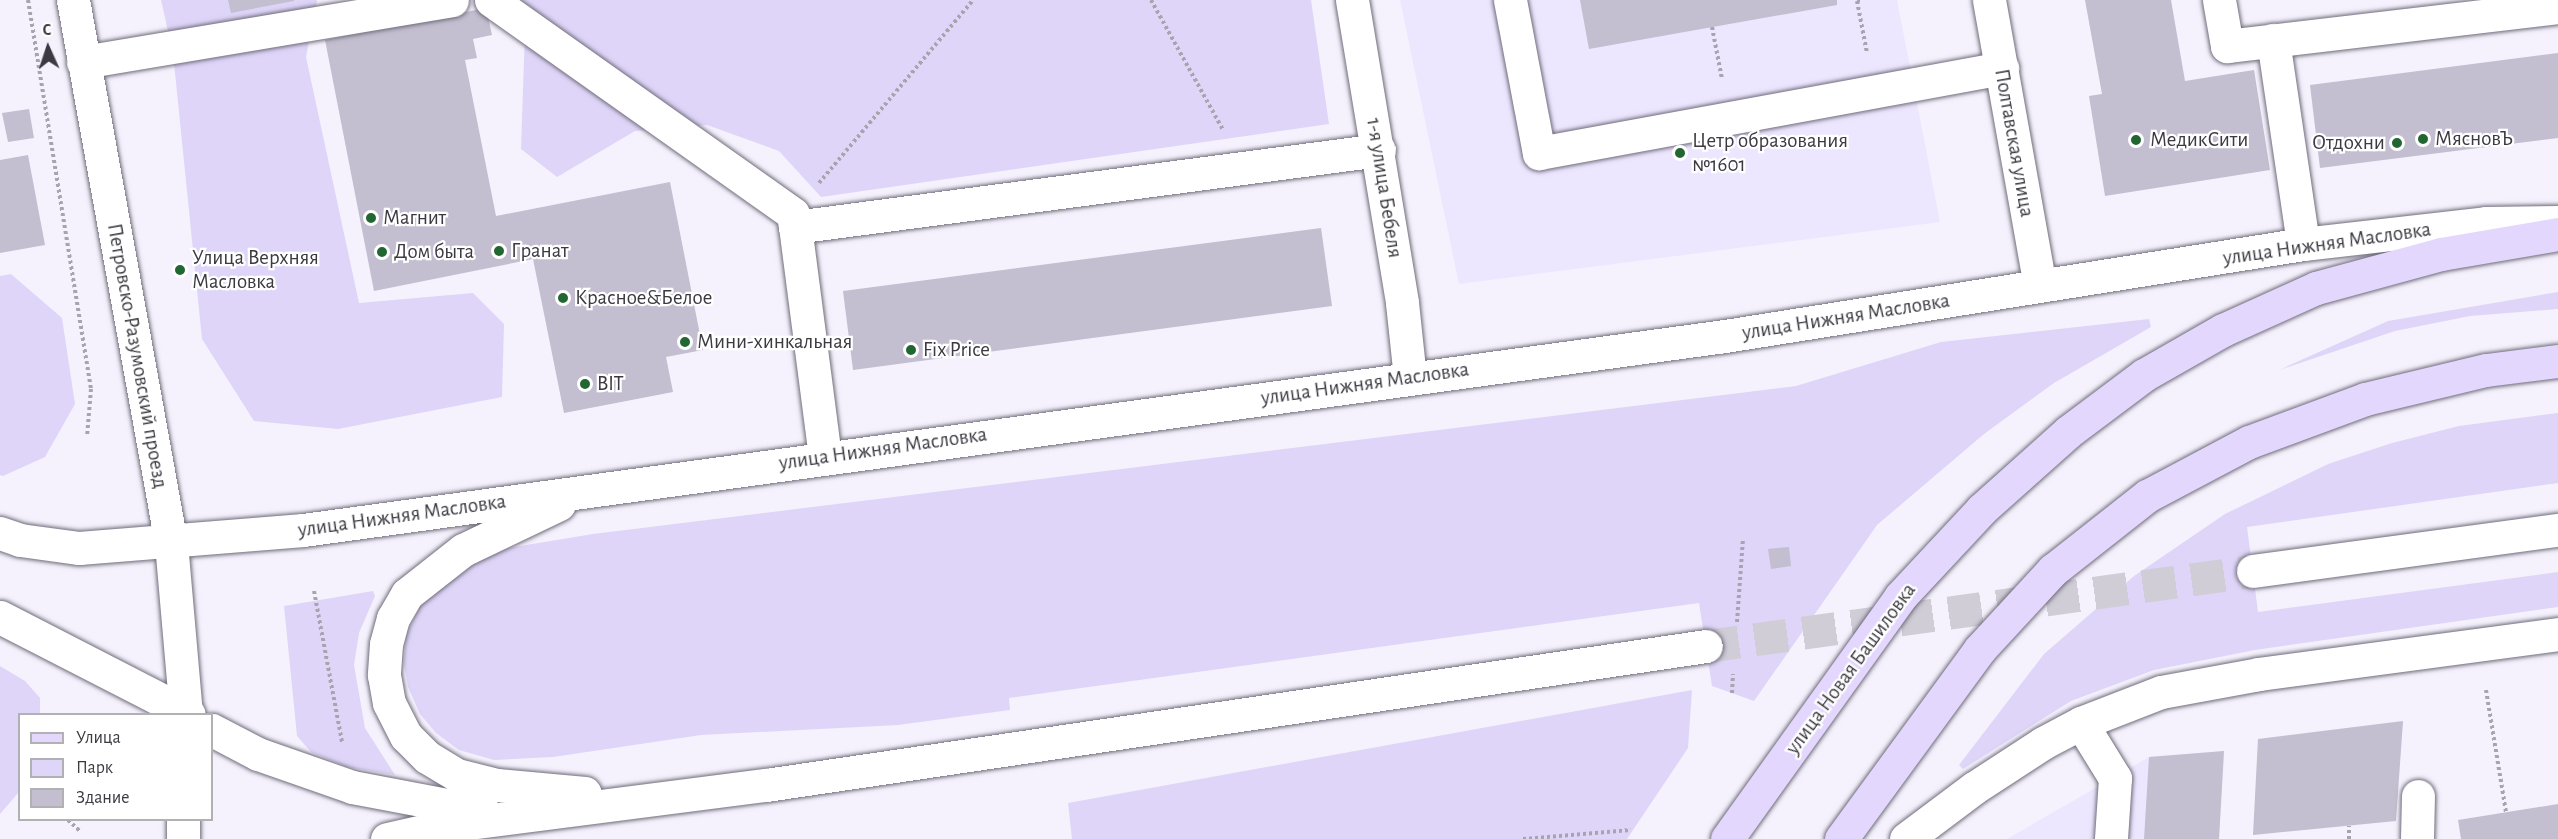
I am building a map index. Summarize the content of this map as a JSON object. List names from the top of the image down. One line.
{"streets":{"main road":["улица Новая Башиловка"],"street":["Полтавская улица","1-я улица Бебеля","улица Нижняя Масловка","Петровско-Разумовский проезд"]},"crossings":[["Полтавская улица","улица Нижняя Масловка"],["1-я улица Бебеля","улица Нижняя Масловка"],["улица Нижняя Масловка","Петровско-Разумовский проезд"]],"places":["МясновЪ","МедикСити","Отдохни","Цетр образования №1601","Магнит","Гранат","Дом быта","Улица Верхняя Масловка","Красное&Белое","Мини-хинкальная","Fix Price","BIT"],"legend":["Улица","Парк","Здание"],"north":"top"}
